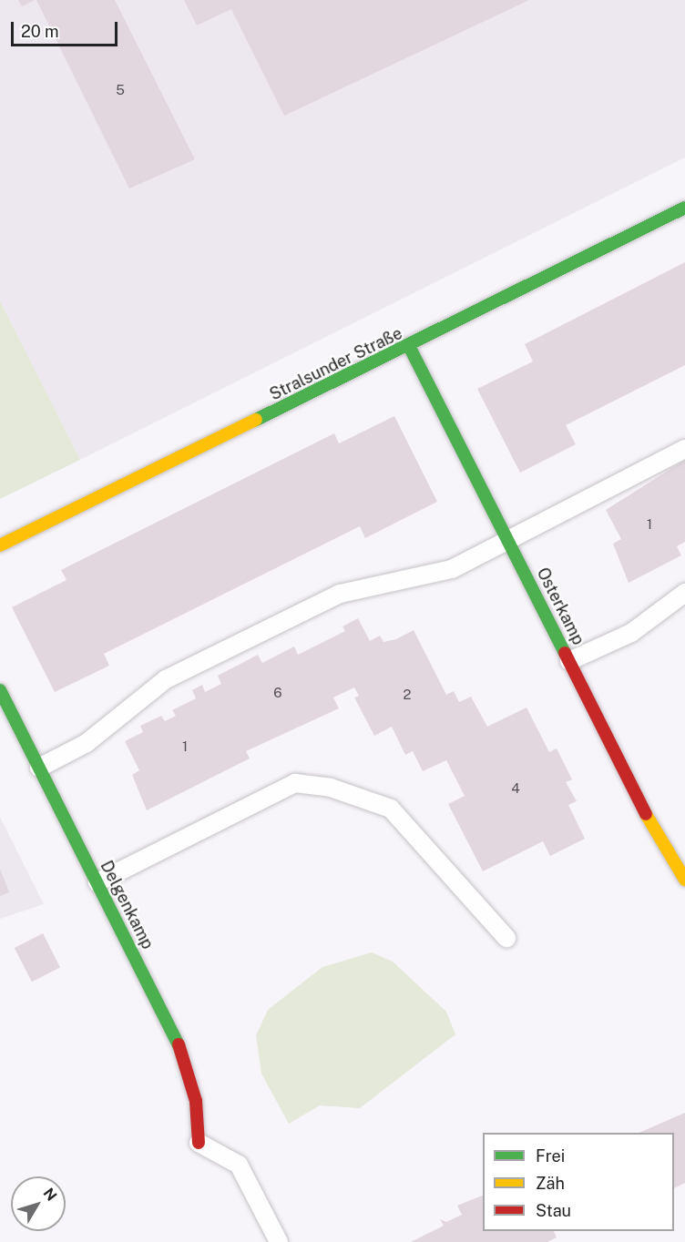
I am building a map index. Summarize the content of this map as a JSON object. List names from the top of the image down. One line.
{"streets":{"street":["Stralsunder Straße","Osterkamp","Delgenkamp"]},"crossings":[["Stralsunder Straße","Osterkamp"]],"house_numbers":["5","1","6","2","1","4"],"legend":["Frei","Zäh","Stau"],"scale_bar":"20 m","north":"top right"}
